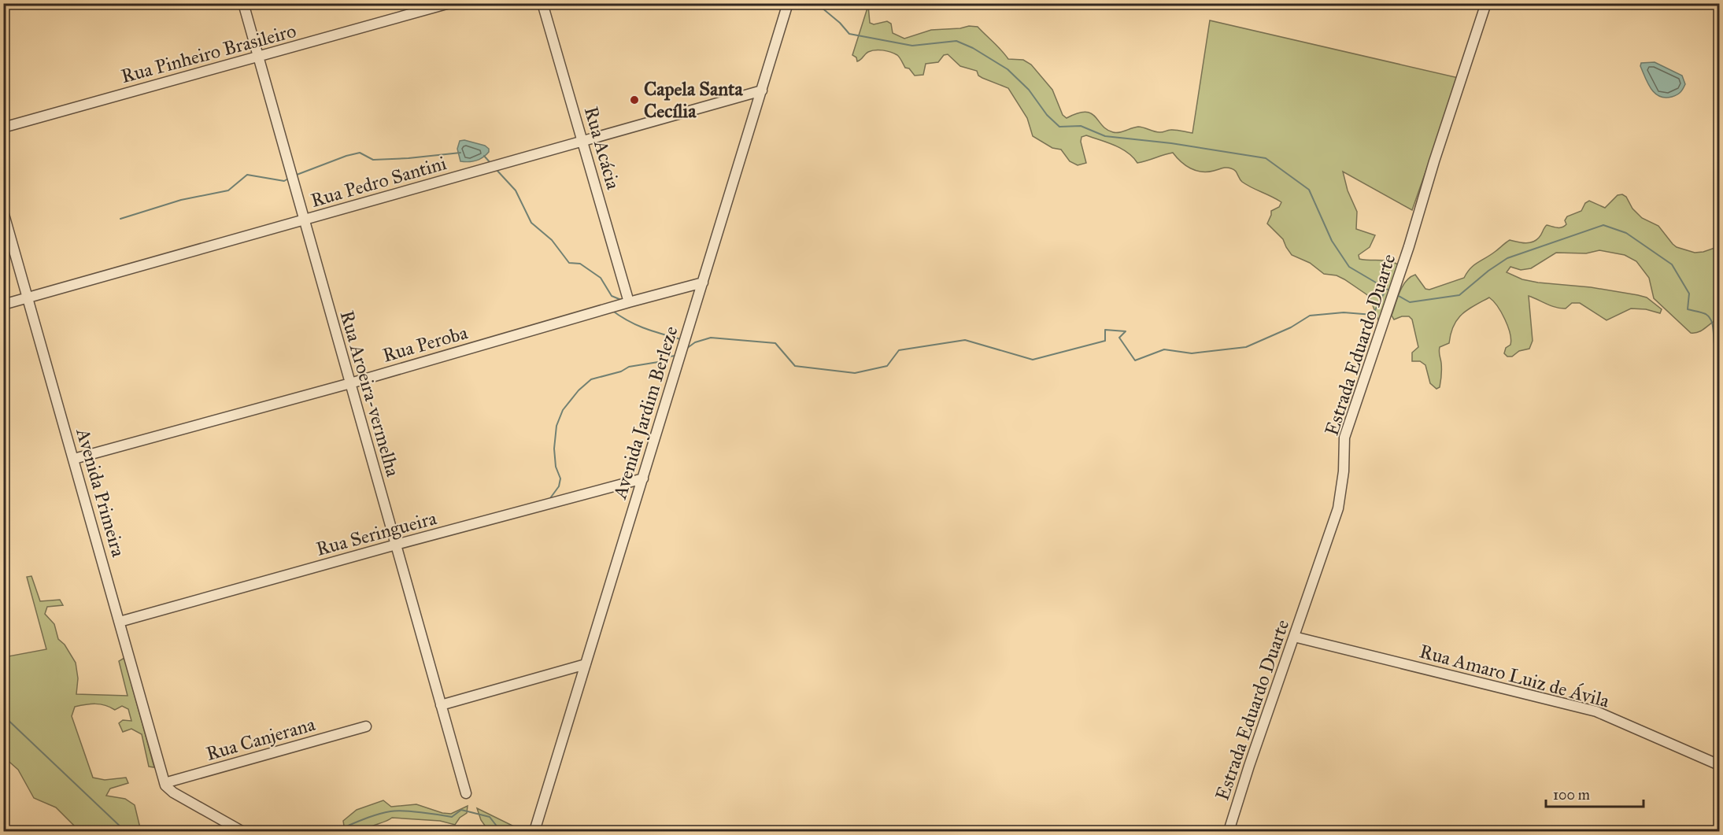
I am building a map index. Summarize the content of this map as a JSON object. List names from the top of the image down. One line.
{"streets":{"street":["Rua Pinheiro Brasileiro","Rua Acácia","Rua Pedro Santini","Rua Peroba","Estrada Eduardo Duarte","Rua Aroeira-vermelha","Avenida Jardim Berleze","Avenida Primeira","Rua Seringueira","Rua Amaro Luiz de Ávila","Rua Canjerana"]},"crossings":[["Rua Pinheiro Brasileiro","Rua Aroeira-vermelha"],["Rua Acácia","Rua Pedro Santini"],["Rua Acácia","Rua Peroba"],["Rua Pedro Santini","Rua Aroeira-vermelha"],["Rua Pedro Santini","Avenida Jardim Berleze"],["Rua Pedro Santini","Avenida Primeira"],["Rua Peroba","Rua Aroeira-vermelha"],["Rua Peroba","Avenida Jardim Berleze"],["Rua Peroba","Avenida Primeira"],["Estrada Eduardo Duarte","Rua Amaro Luiz de Ávila"],["Rua Aroeira-vermelha","Rua Seringueira"],["Avenida Jardim Berleze","Rua Seringueira"],["Avenida Primeira","Rua Seringueira"],["Avenida Primeira","Rua Canjerana"]],"places":["Capela Santa Cecília"],"scale_bar":"100 m"}
